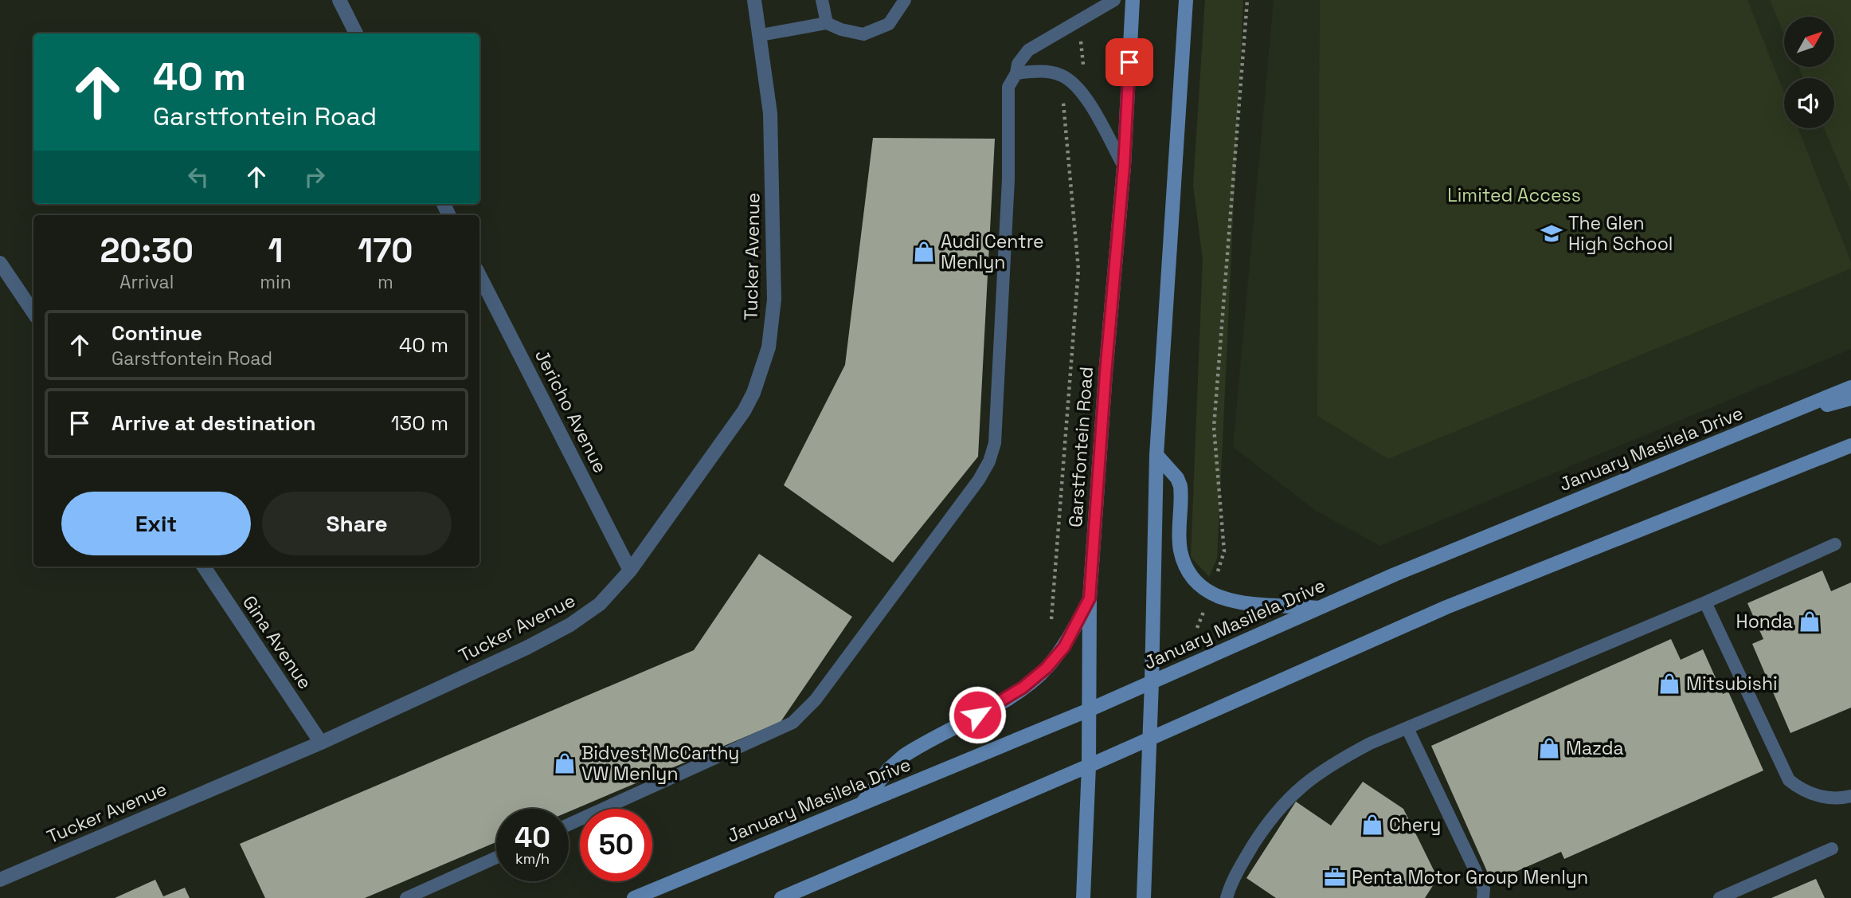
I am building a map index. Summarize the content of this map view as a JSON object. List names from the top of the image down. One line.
{"streets":{"main road":["Garstfontein Road","January Masilela Drive"],"street":["Tucker Avenue","Jericho Avenue","Gina Avenue"]},"crossings":[["Tucker Avenue","Jericho Avenue"],["Tucker Avenue","Gina Avenue"],["Garstfontein Road","January Masilela Drive"]],"parks":["Limited Access"],"places":{"school or university":["The Glen High School"],"shop":["Audi Centre Menlyn","Honda","Mitsubishi","Mazda","Bidvest McCarthy VW Menlyn","Chery"],"office":["Penta Motor Group Menlyn"]},"north":"top right","page":{"turn":["40 m","Garstfontein Road"],"eta":["20:30","Arrival","1","min","170","m"],"list":[{"name":"Continue","note":"Garstfontein Road","value":"40 m"},{"name":"Arrive at destination","value":"130 m"}],"buttons":["Exit","Share"],"speed":"40 km/h","limit":"50"}}
